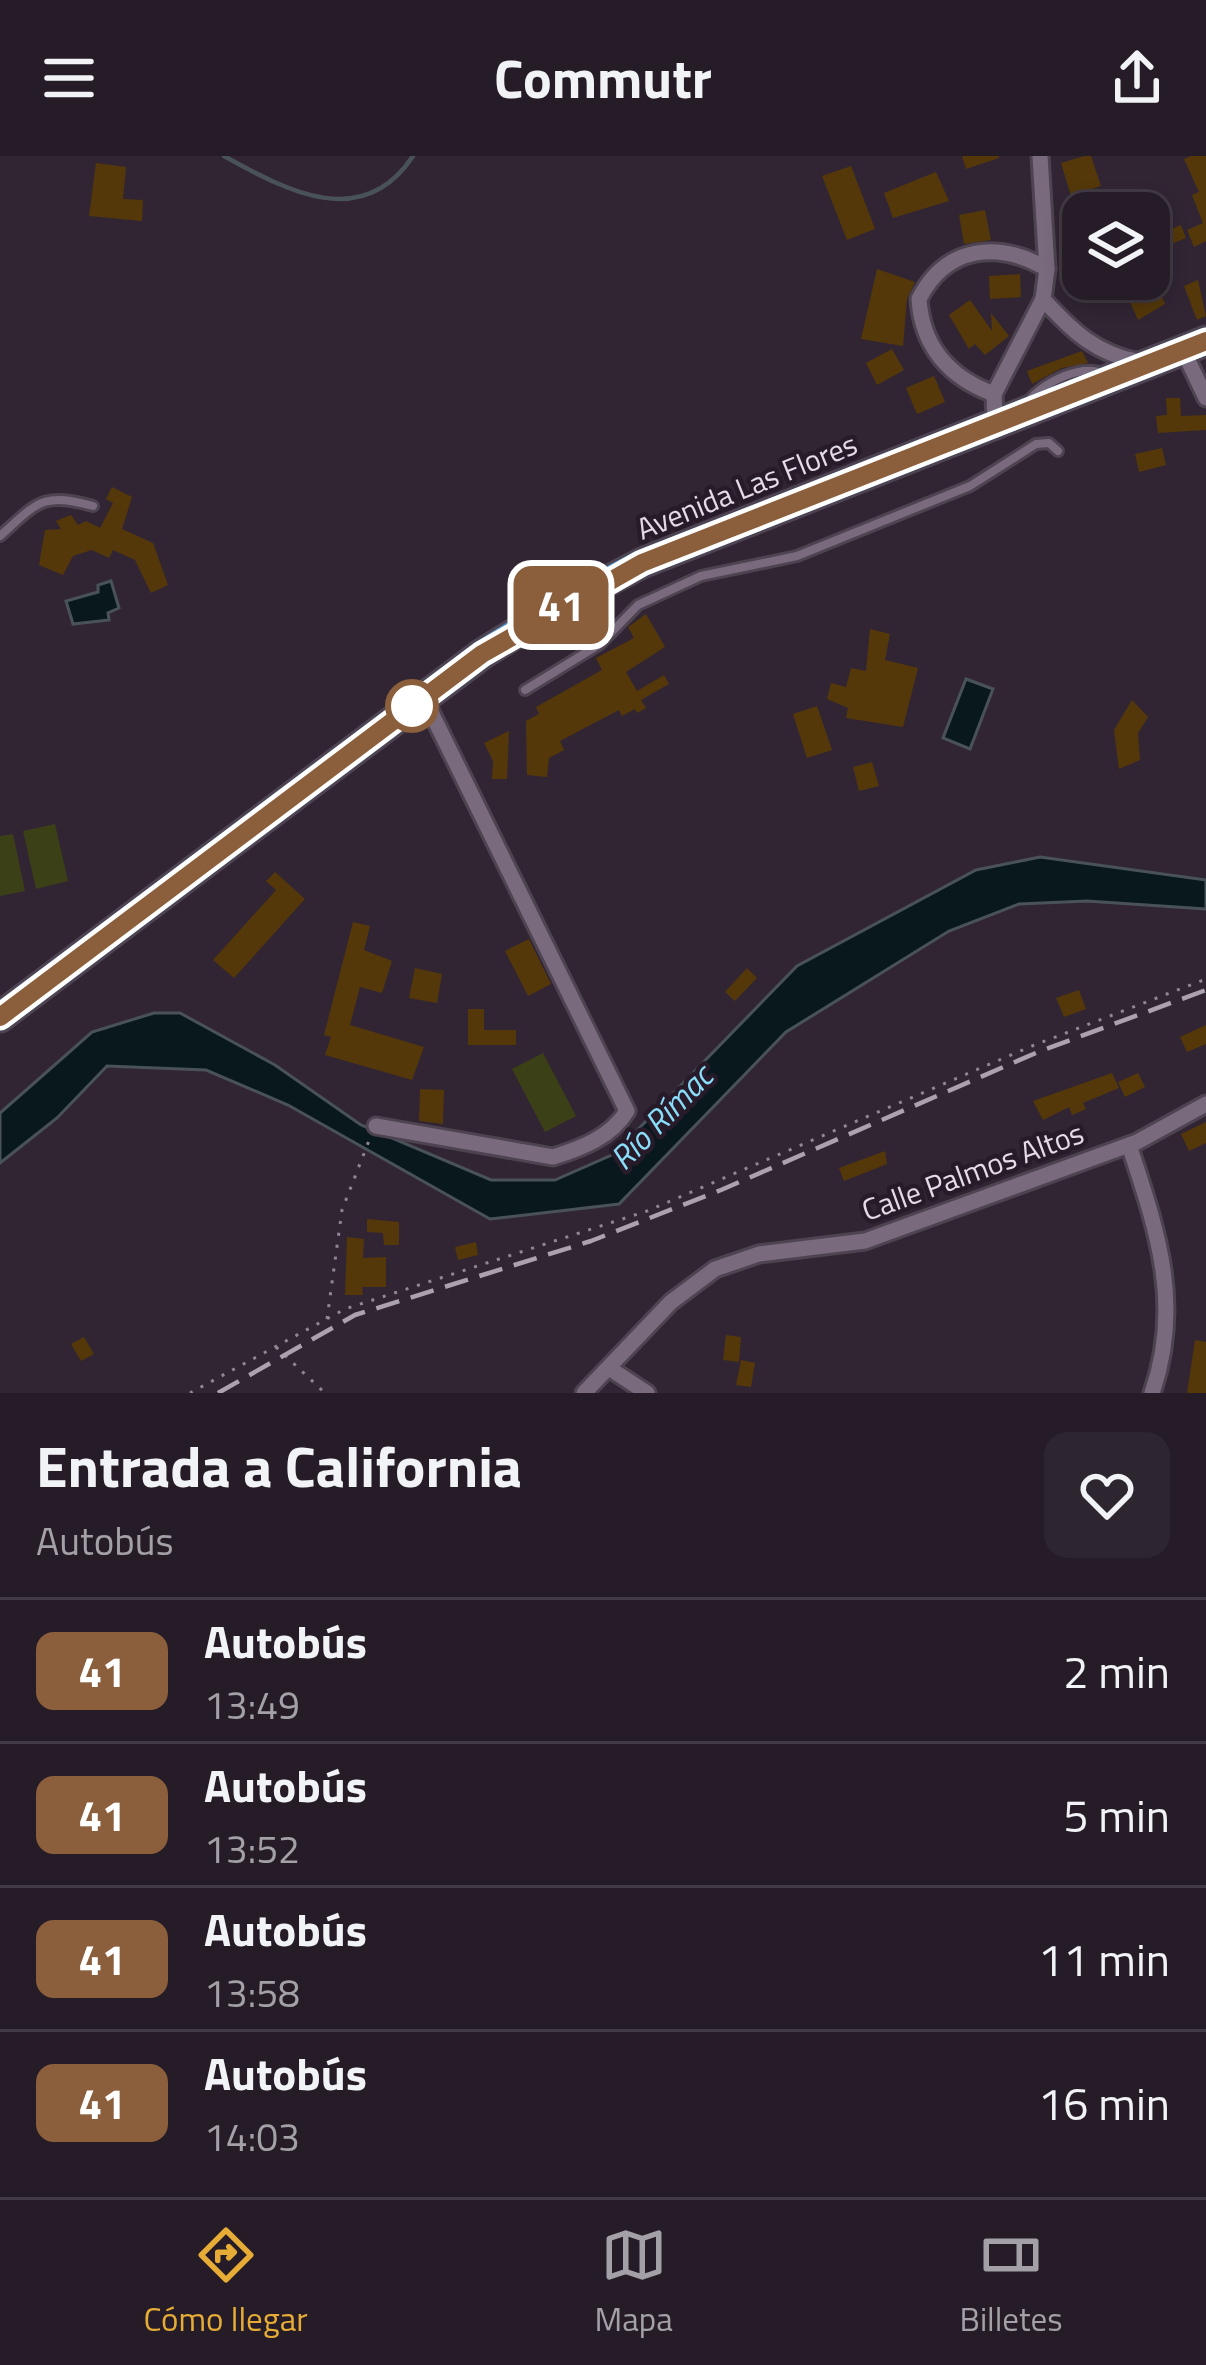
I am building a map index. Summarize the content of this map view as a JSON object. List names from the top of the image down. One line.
{"streets":{"highway":["Avenida Las Flores"],"street":["Calle Palmos Altos"]},"water":["Río Rímac"],"lines":["bus line 41"],"page":{"header":"Commutr","on_map":"41","heading":["Entrada a California","Autobús"],"list":[{"mark":"41","name":"Autobús","note":"13:49","value":"2 min"},{"mark":"41","name":"Autobús","note":"13:52","value":"5 min"},{"mark":"41","name":"Autobús","note":"13:58","value":"11 min"},{"mark":"41","name":"Autobús","note":"14:03","value":"16 min"}],"tabs":["Cómo llegar","Mapa","Billetes"]}}
